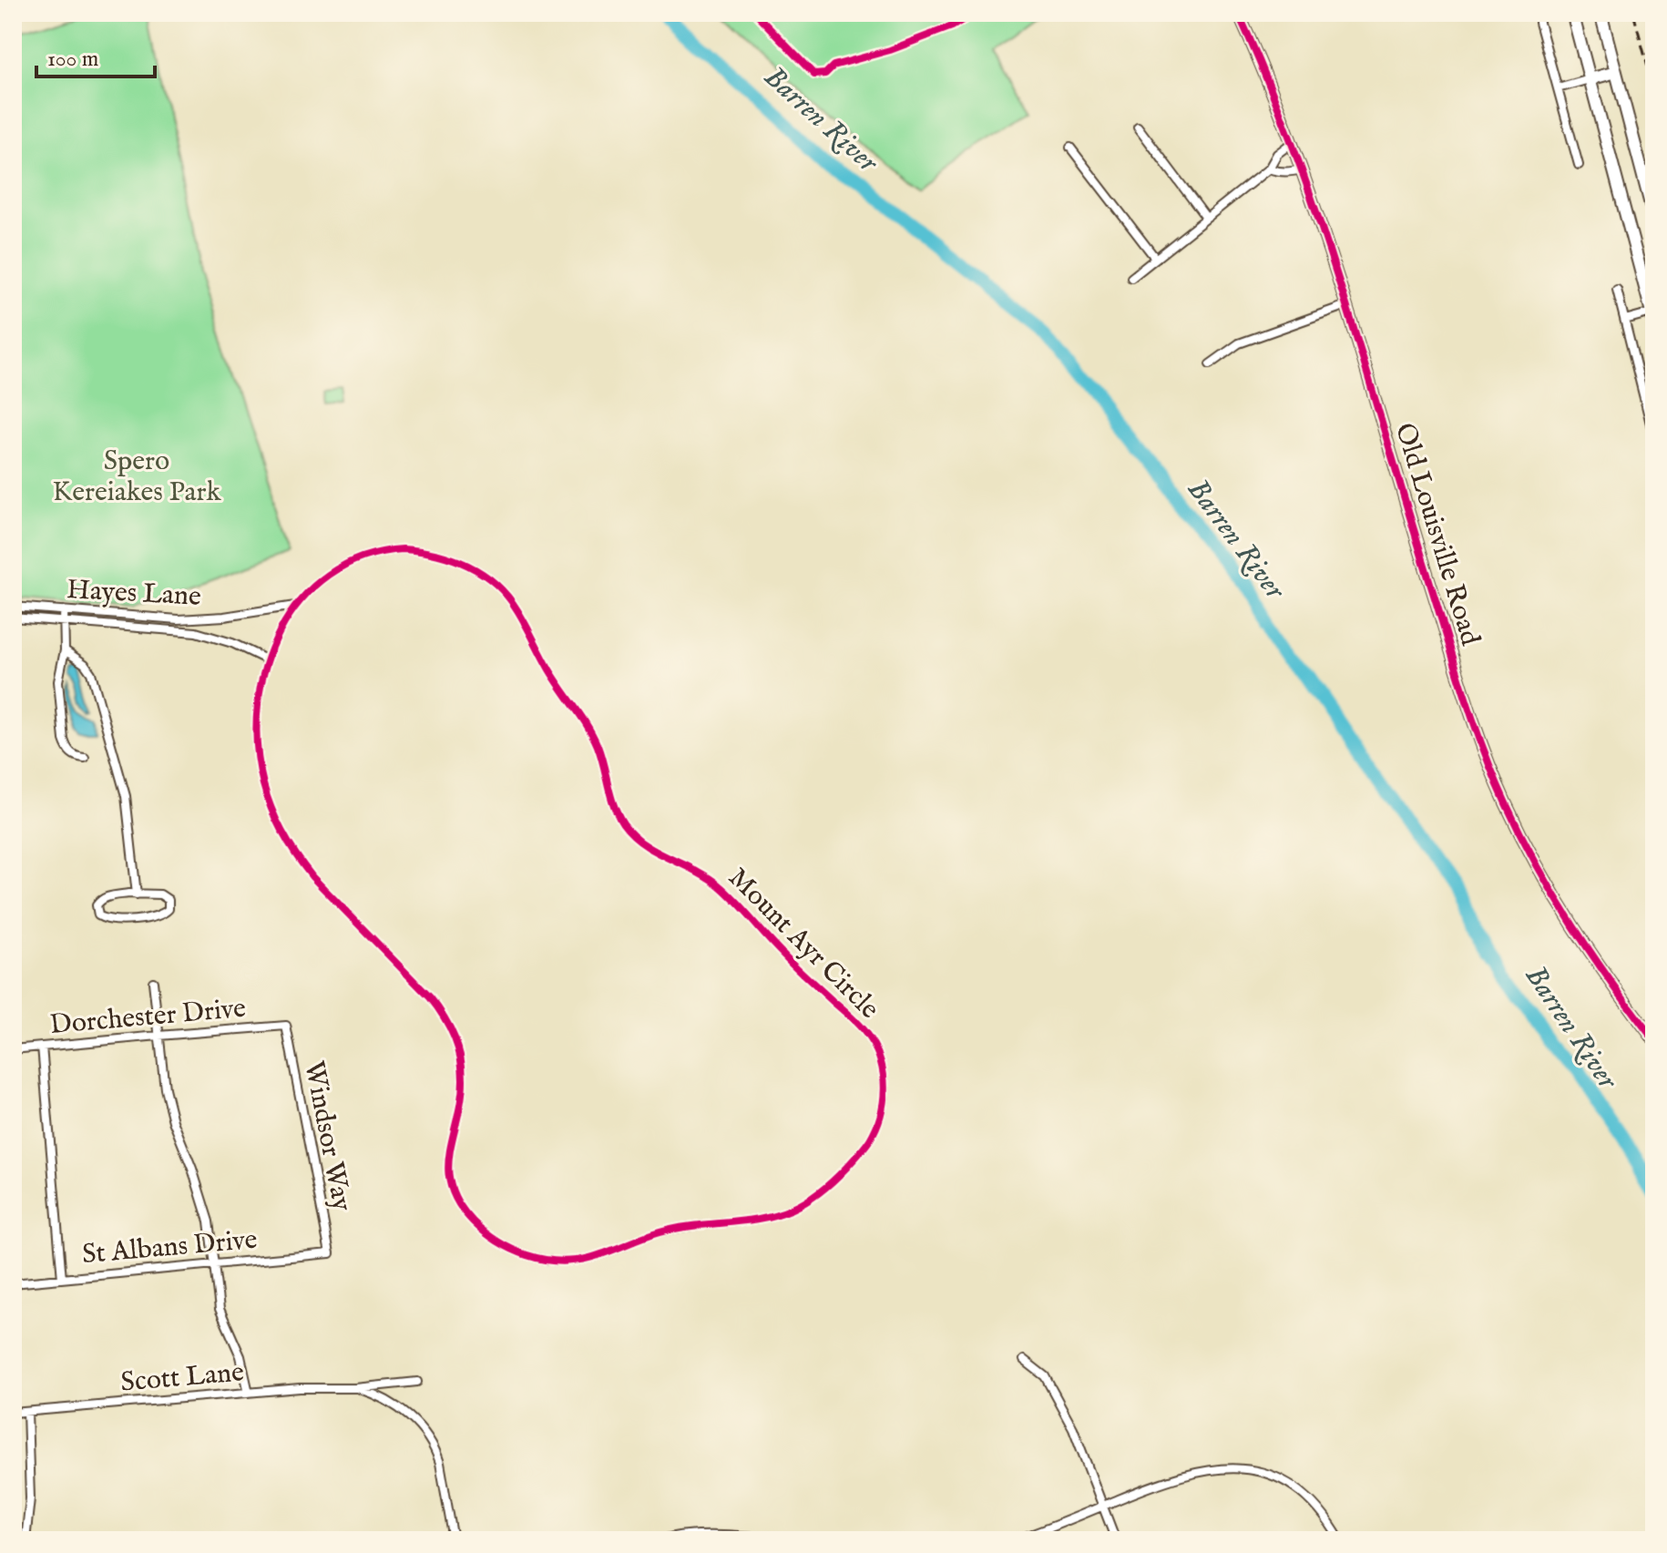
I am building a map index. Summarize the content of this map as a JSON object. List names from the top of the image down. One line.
{"streets":{"street":["Old Louisville Road","Hayes Lane","Mount Ayr Circle","Dorchester Drive","Windsor Way","St Albans Drive","Scott Lane"]},"crossings":[["Hayes Lane","Mount Ayr Circle"],["Dorchester Drive","Windsor Way"],["Windsor Way","St Albans Drive"]],"water":["Barren River"],"parks":["Spero Kereiakes Park"],"scale_bar":"100 m"}
